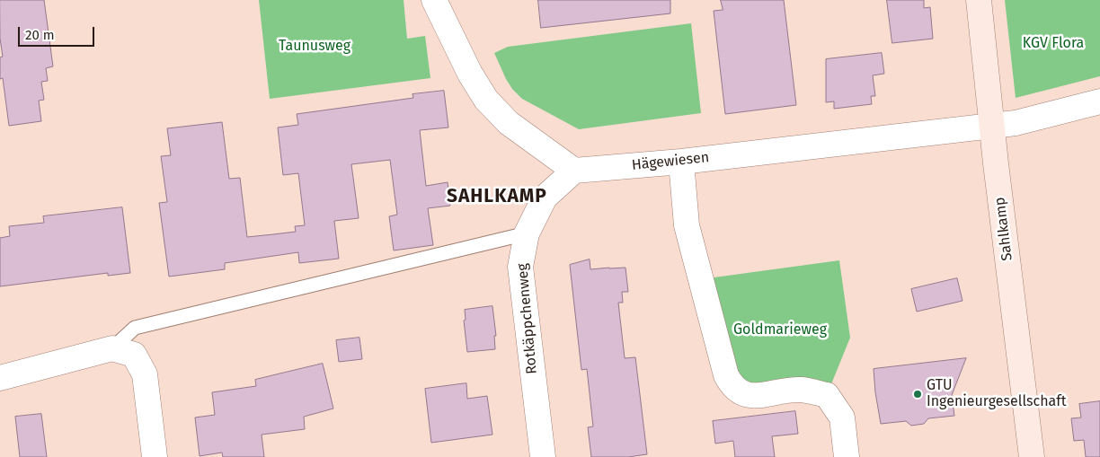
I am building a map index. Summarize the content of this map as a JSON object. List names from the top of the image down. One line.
{"streets":{"street":["Hägewiesen","Sahlkamp","Rotkäppchenweg"]},"crossings":[["Hägewiesen","Sahlkamp"],["Hägewiesen","Rotkäppchenweg"]],"districts":["SAHLKAMP"],"parks":["KGV Flora","Taunusweg","Goldmarieweg"],"places":["GTU Ingenieurgesellschaft"],"scale_bar":"20 m"}
